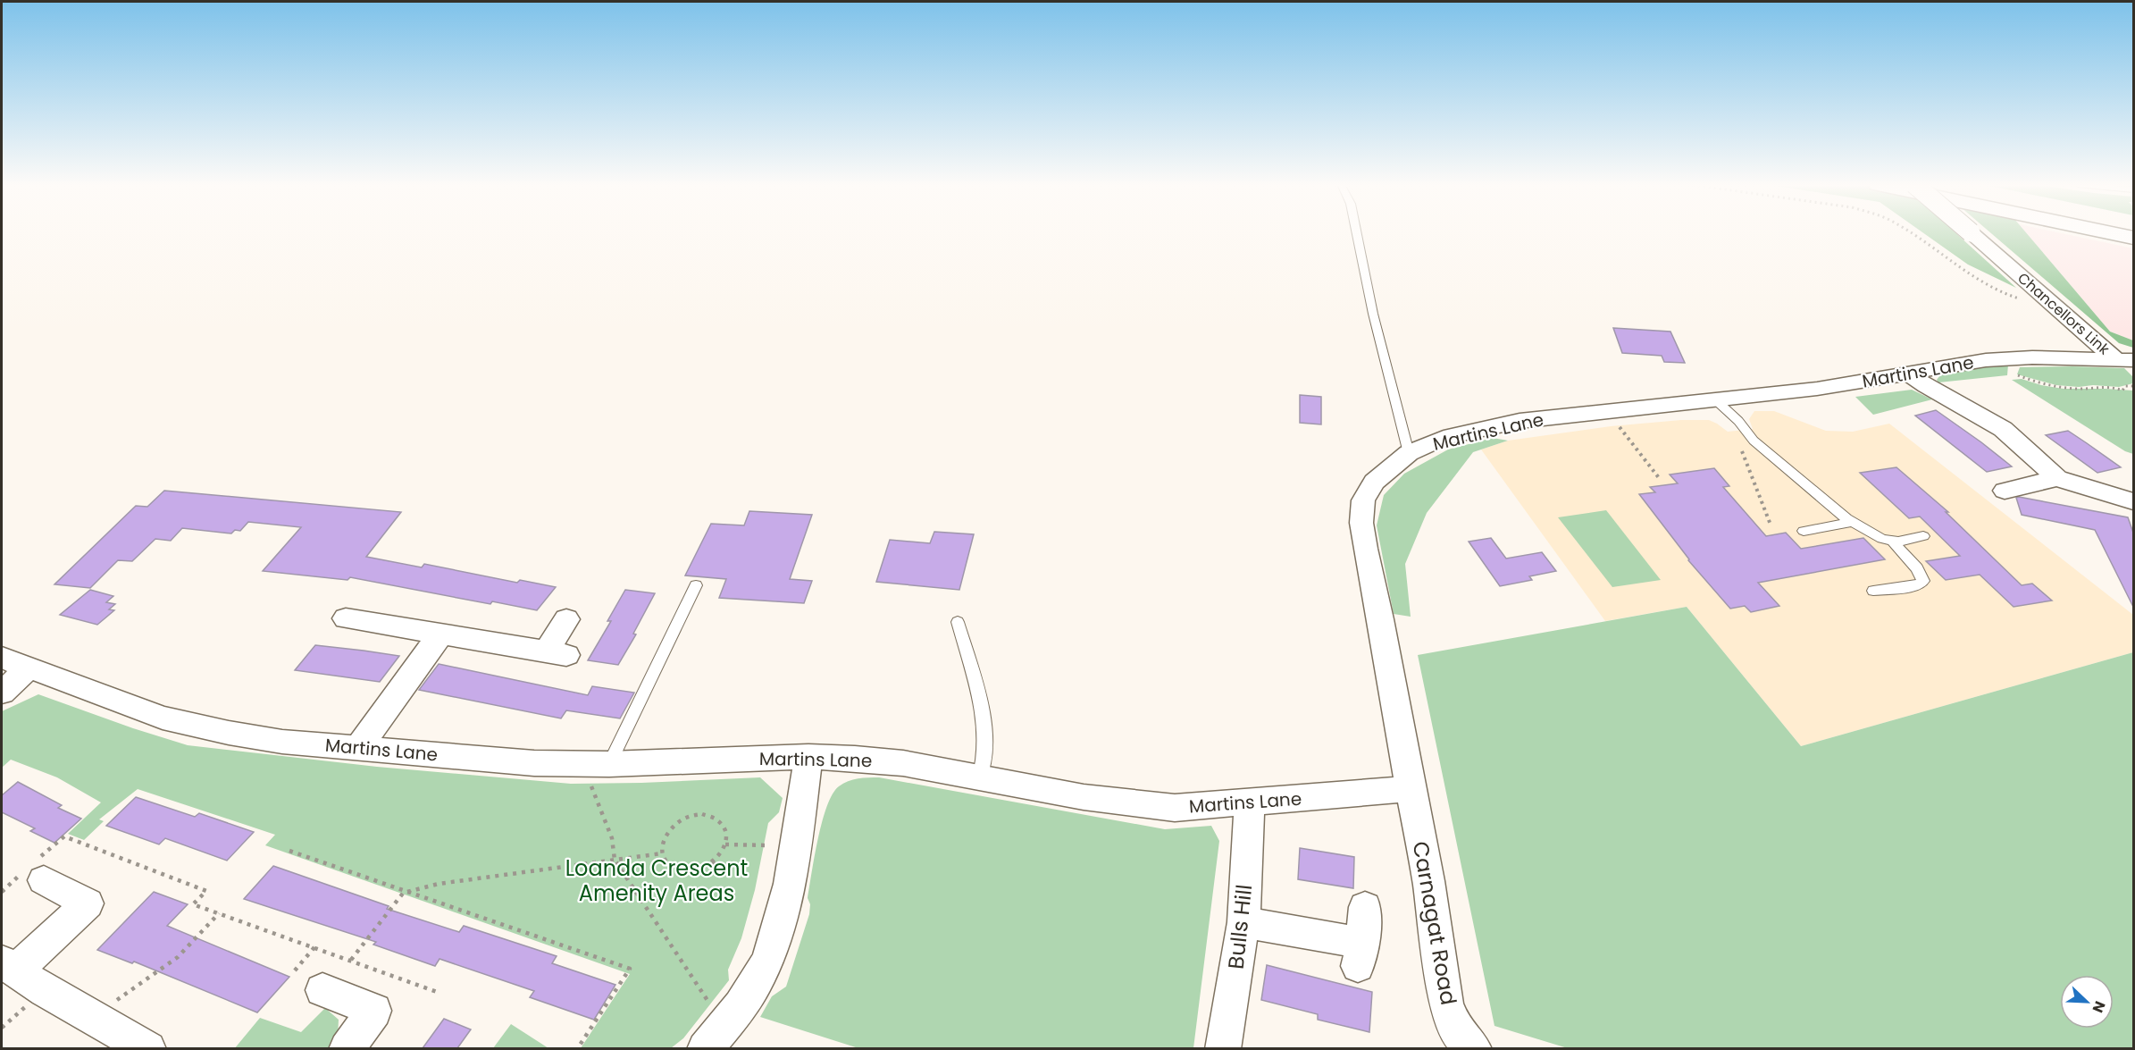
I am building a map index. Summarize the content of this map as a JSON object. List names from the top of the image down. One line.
{"streets":{"street":["Chancellors Link","Martins Lane","Carnagat Road","Bulls Hill"]},"crossings":[["Chancellors Link","Martins Lane"],["Martins Lane","Carnagat Road"],["Martins Lane","Bulls Hill"]],"parks":["Loanda Crescent Amenity Areas"],"north":"bottom right"}
